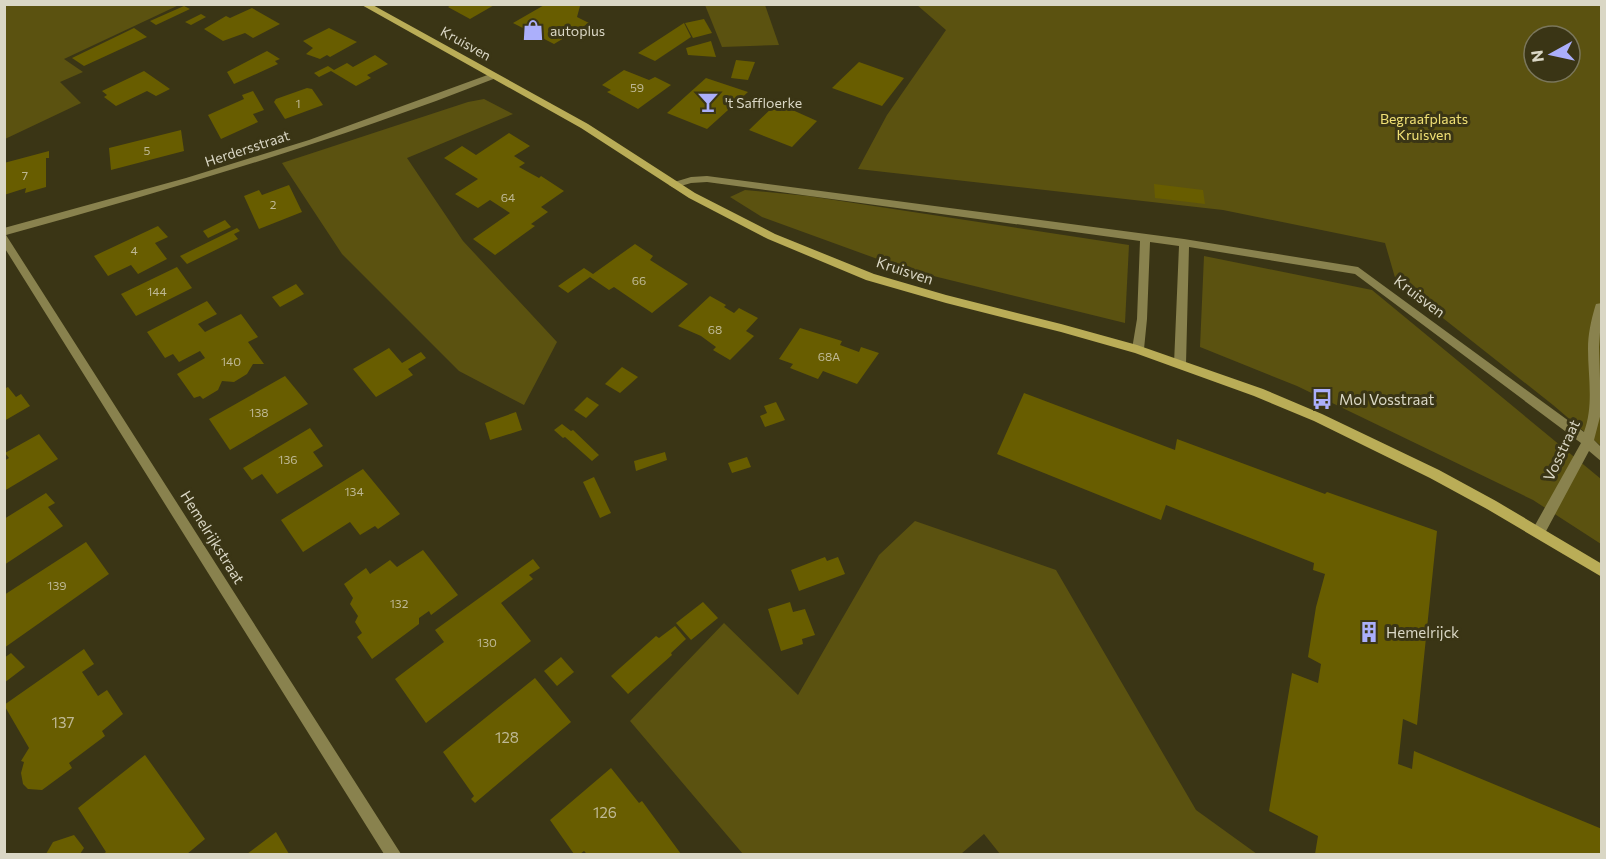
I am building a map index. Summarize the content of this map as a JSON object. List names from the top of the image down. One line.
{"streets":{"street":["Kruisven","Herdersstraat","Vosstraat","Hemelrijkstraat"]},"crossings":[["Kruisven","Herdersstraat"],["Kruisven","Vosstraat"]],"parks":["Begraafplaats Kruisven"],"places":{"shop":["autoplus"],"bar":["'t Saffloerke"],"bus stop":["Mol Vosstraat"],"building":["Hemelrijck"]},"house_numbers":["59","1","5","7","64","2","4","66","144","68","68A","140","138","136","134","139","132","130","137","128","126"],"north":"left"}
